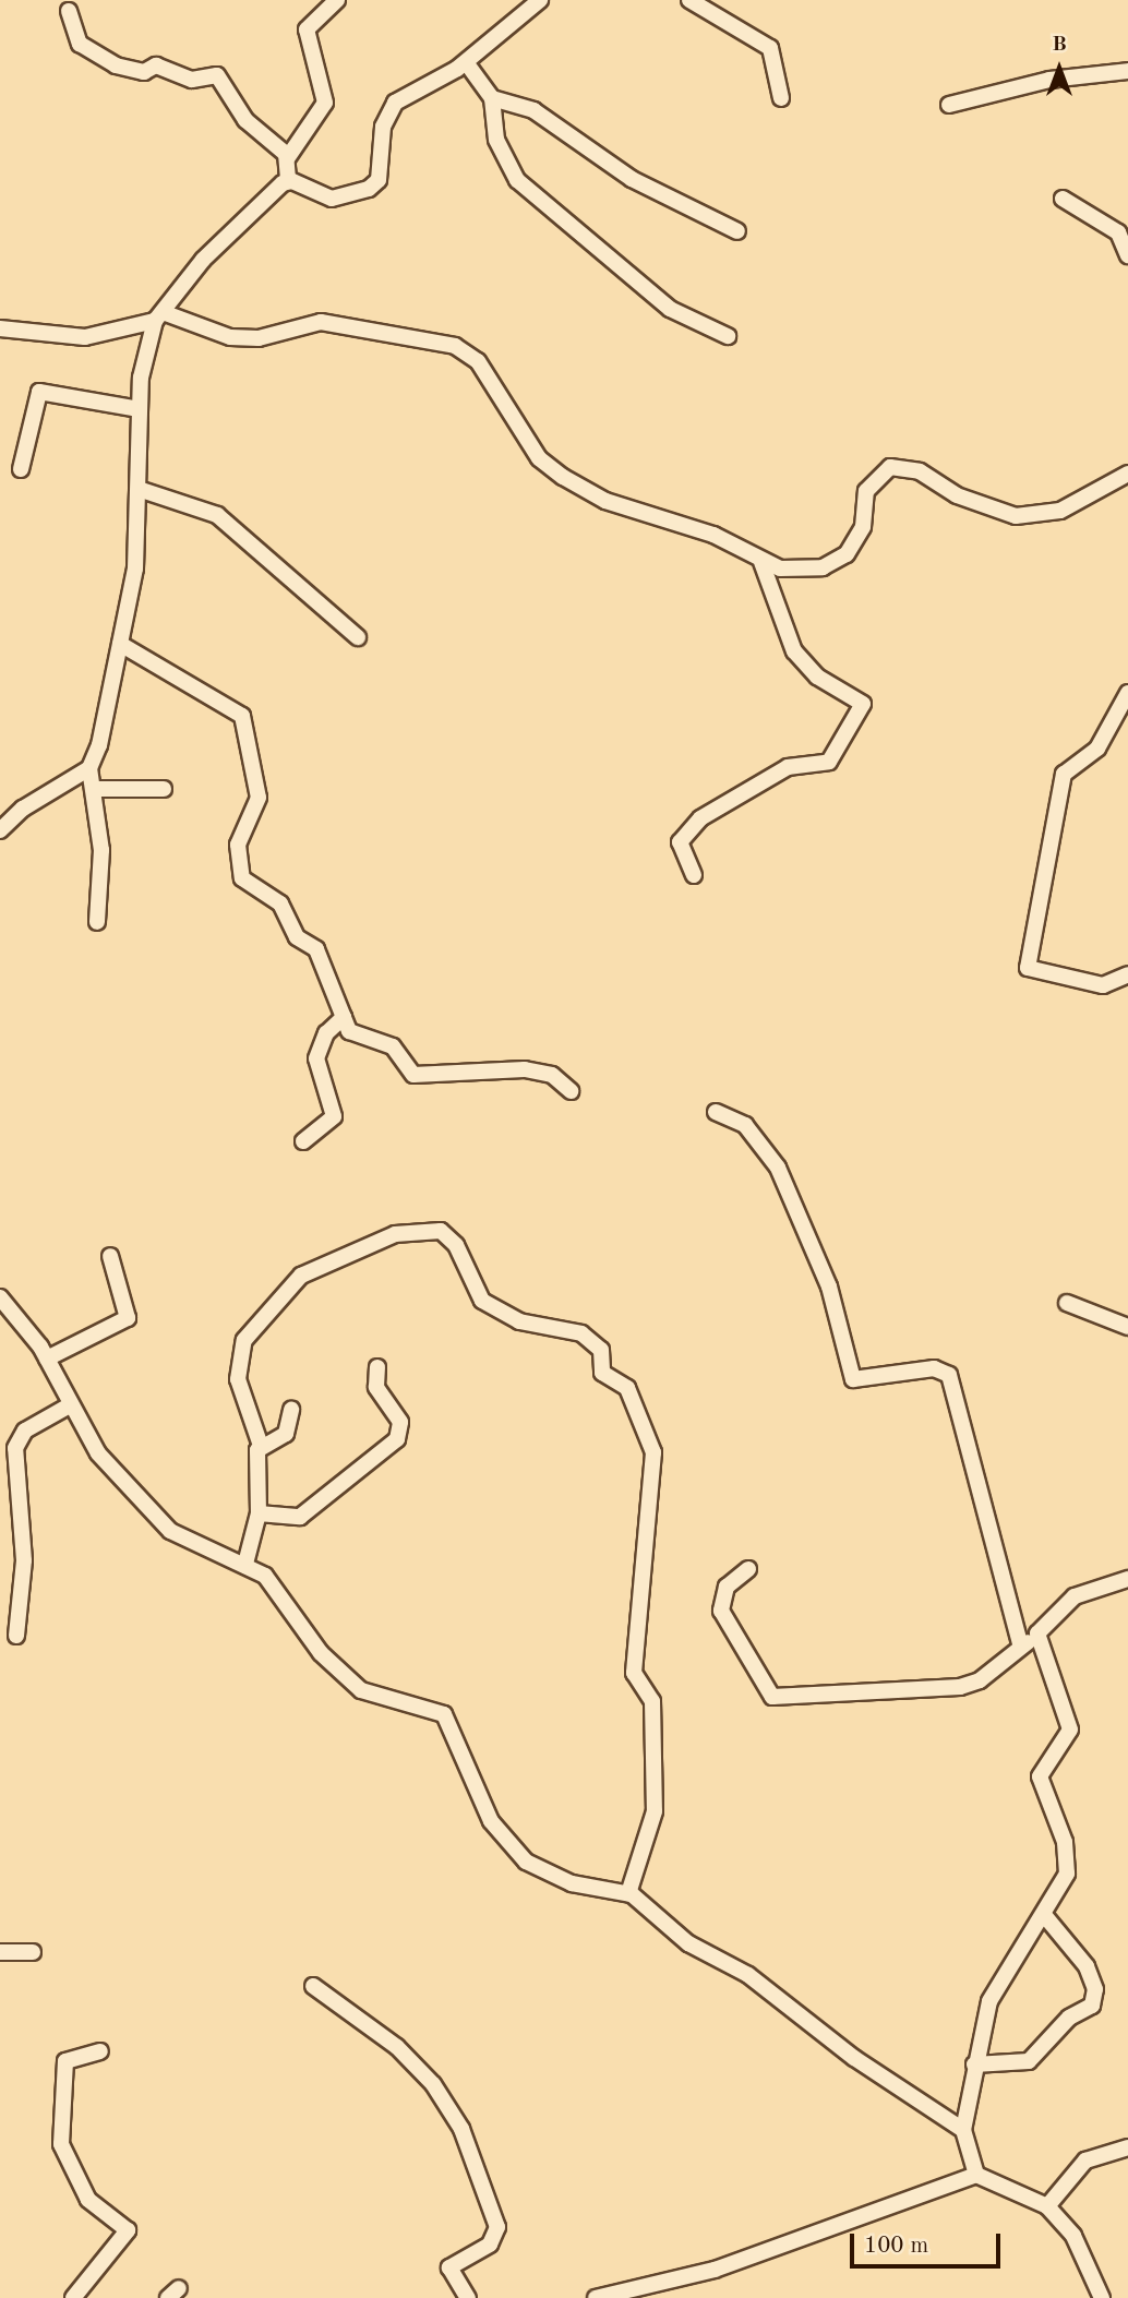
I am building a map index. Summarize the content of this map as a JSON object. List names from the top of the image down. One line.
{"scale_bar":"100 m","north":"top"}
